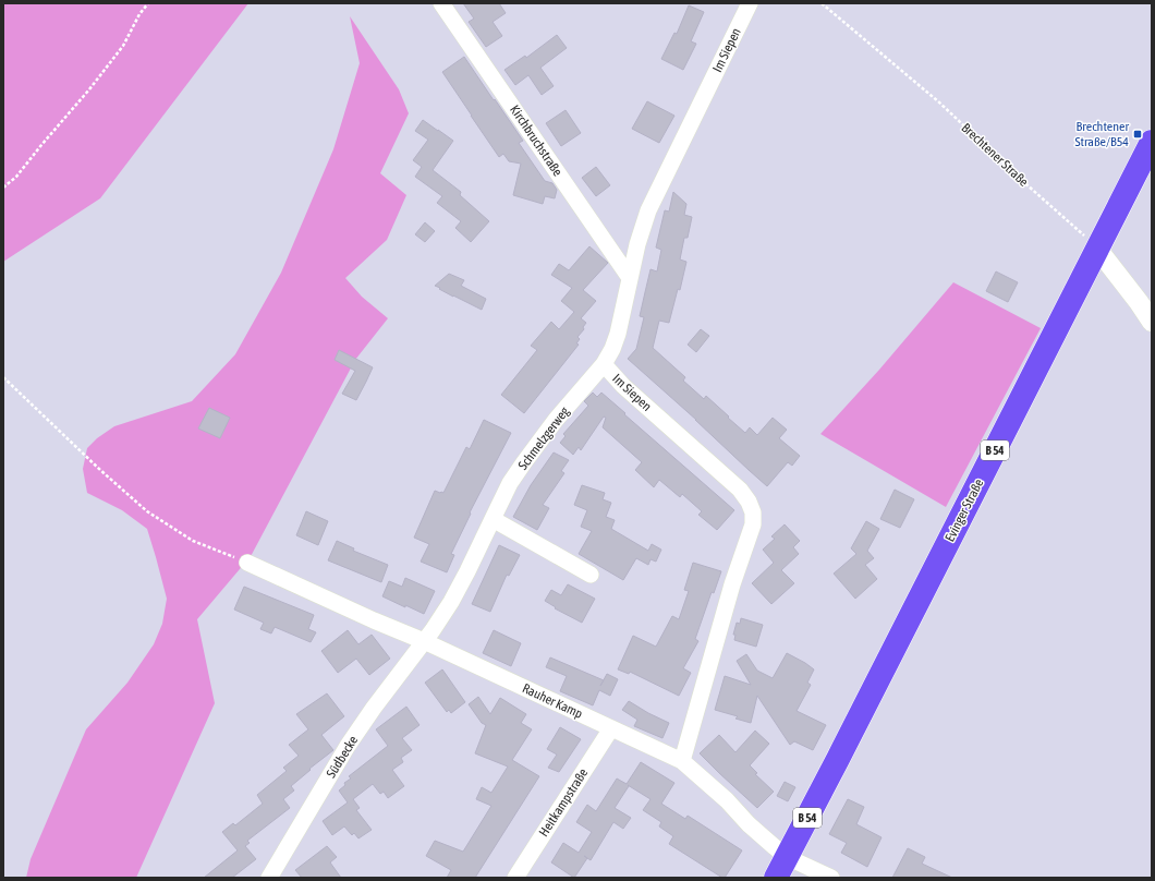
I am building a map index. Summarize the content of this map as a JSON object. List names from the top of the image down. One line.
{"streets":{"main road":["B 54","Evinger Straße"],"street":["Im Siepen","Kirchbruchstraße","Schmelzgerweg","Rauher Kamp","Südbecke","Heitkampstraße"],"path":["Brechtener Straße"]},"crossings":[["Im Siepen","Kirchbruchstraße"],["Im Siepen","Schmelzgerweg"],["Im Siepen","Rauher Kamp"],["Brechtener Straße","Evinger Straße"],["Schmelzgerweg","Rauher Kamp"],["Schmelzgerweg","Südbecke"],["Evinger Straße","Rauher Kamp"],["Rauher Kamp","Südbecke"],["Rauher Kamp","Heitkampstraße"]],"places":{"transit":["Brechtener Straße/B54"]}}
